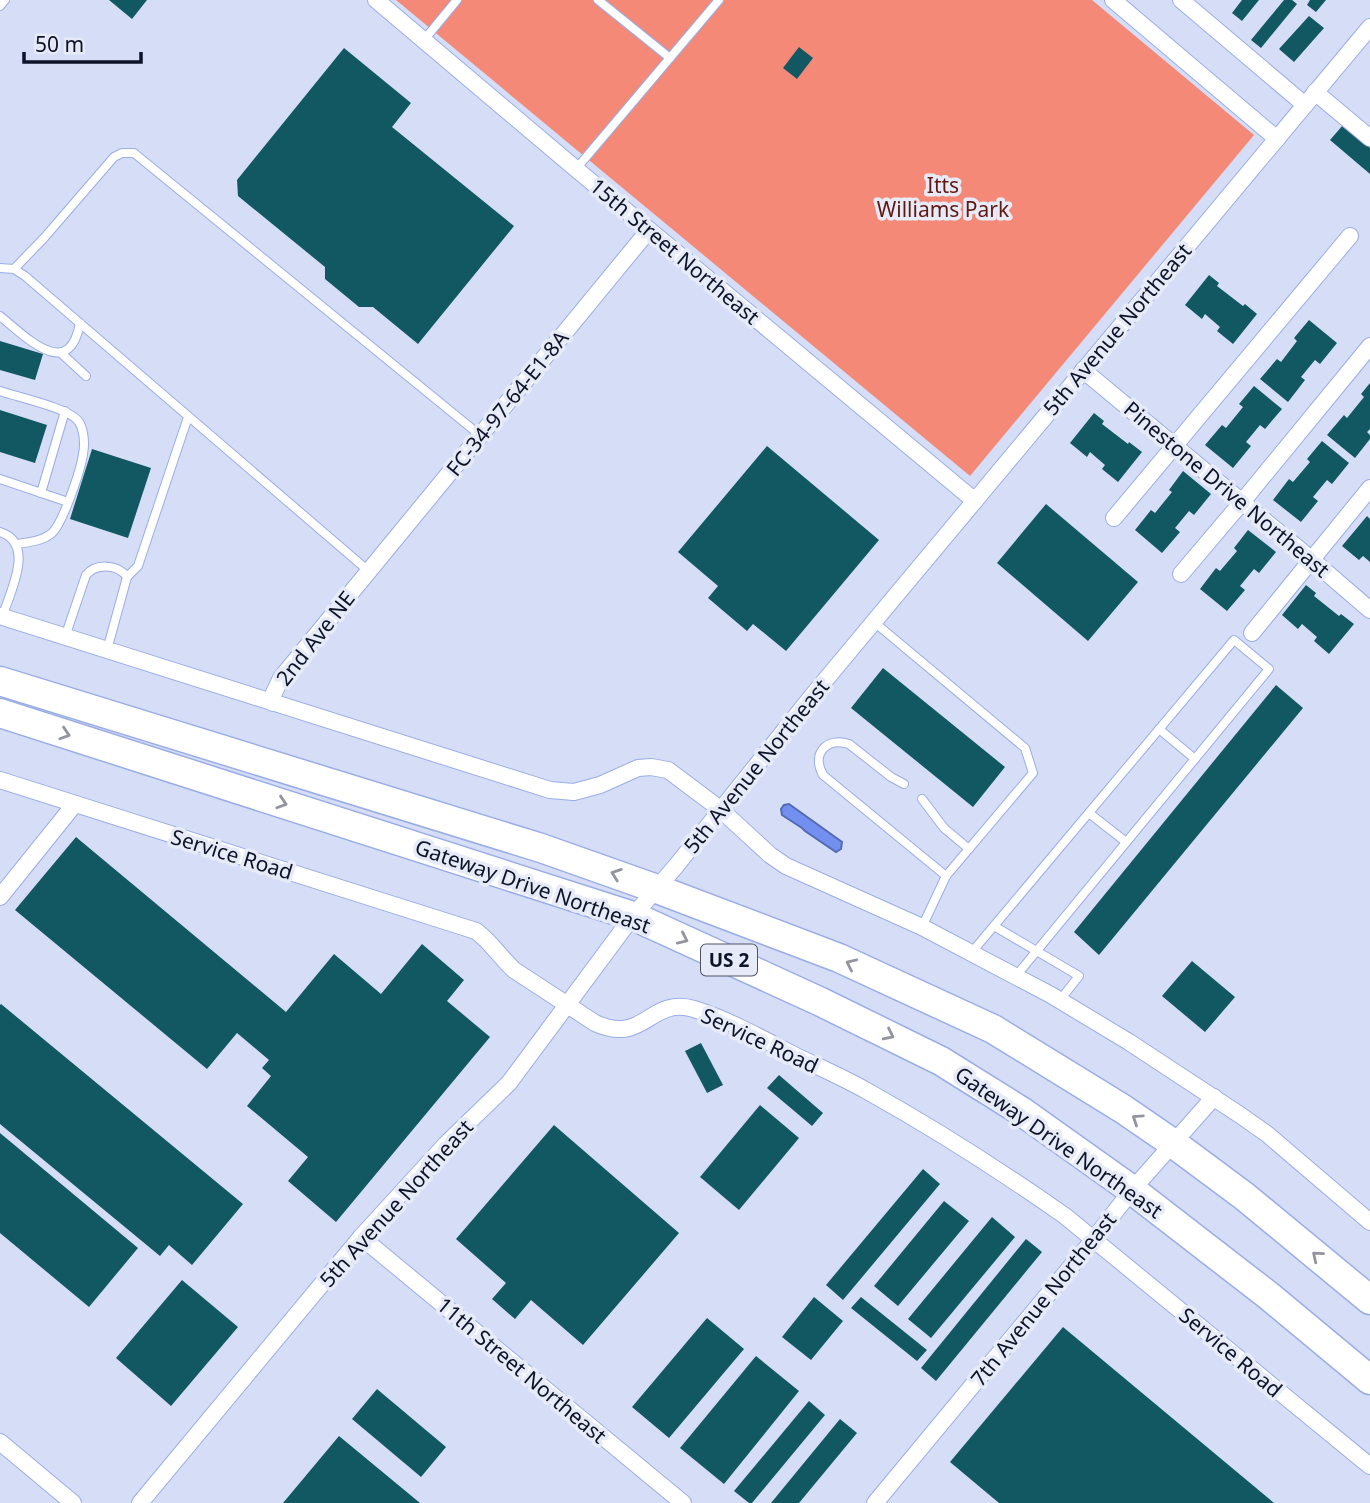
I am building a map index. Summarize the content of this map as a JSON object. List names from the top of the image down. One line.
{"streets":{"highway":["Gateway Drive Northeast","US 2"],"street":["15th Street Northeast","5th Avenue Northeast","FC-34-97-64-E1-8A","Pinestone Drive Northeast","2nd Ave NE","Service Road","7th Avenue Northeast","11th Street Northeast"]},"crossings":[["15th Street Northeast","5th Avenue Northeast"],["15th Street Northeast","FC-34-97-64-E1-8A"],["5th Avenue Northeast","Pinestone Drive Northeast"],["5th Avenue Northeast","Service Road"],["5th Avenue Northeast","Gateway Drive Northeast"],["5th Avenue Northeast","11th Street Northeast"],["FC-34-97-64-E1-8A","2nd Ave NE"],["Service Road","7th Avenue Northeast"],["Gateway Drive Northeast","7th Avenue Northeast"]],"parks":["Itts Williams Park"],"scale_bar":"50 m"}
